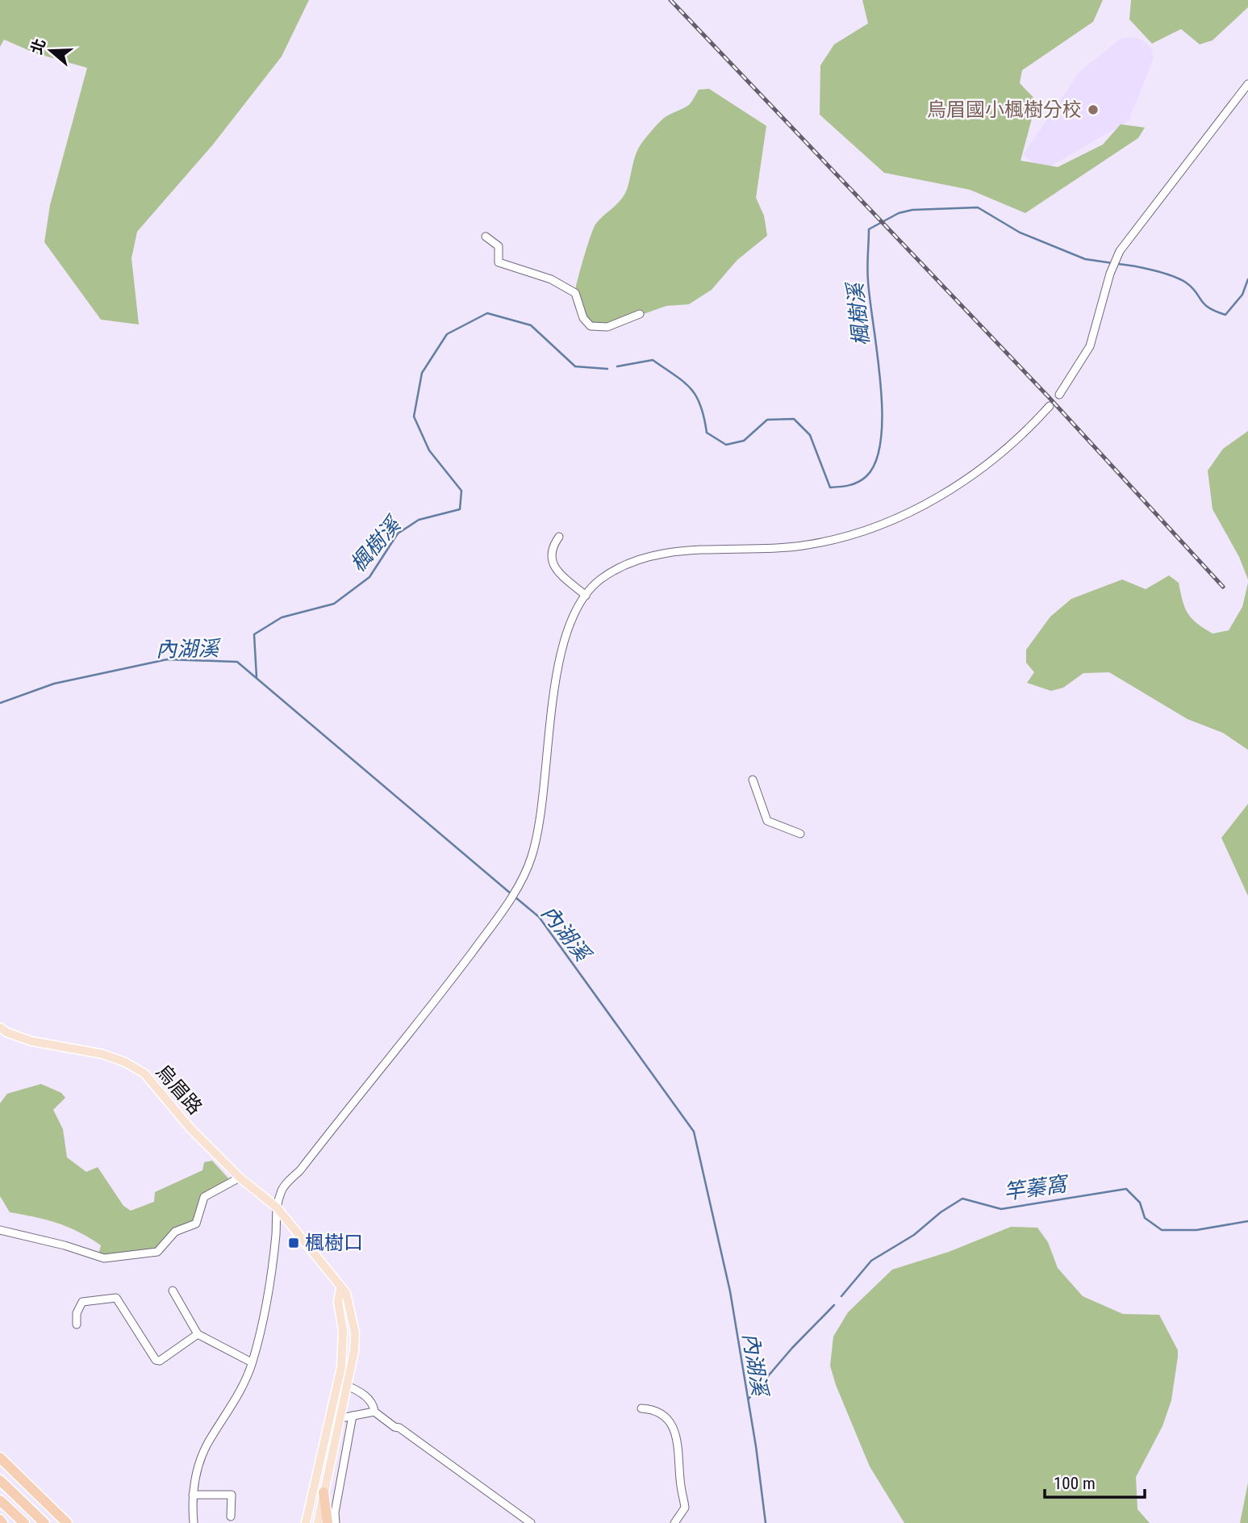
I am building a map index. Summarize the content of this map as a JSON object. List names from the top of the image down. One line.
{"streets":{"main road":["烏眉路"]},"water":["楓樹溪","內湖溪","竿蓁窩"],"places":{"other":["烏眉國小楓樹分校"],"transit":["楓樹口"]},"scale_bar":"100 m","north":"left"}
